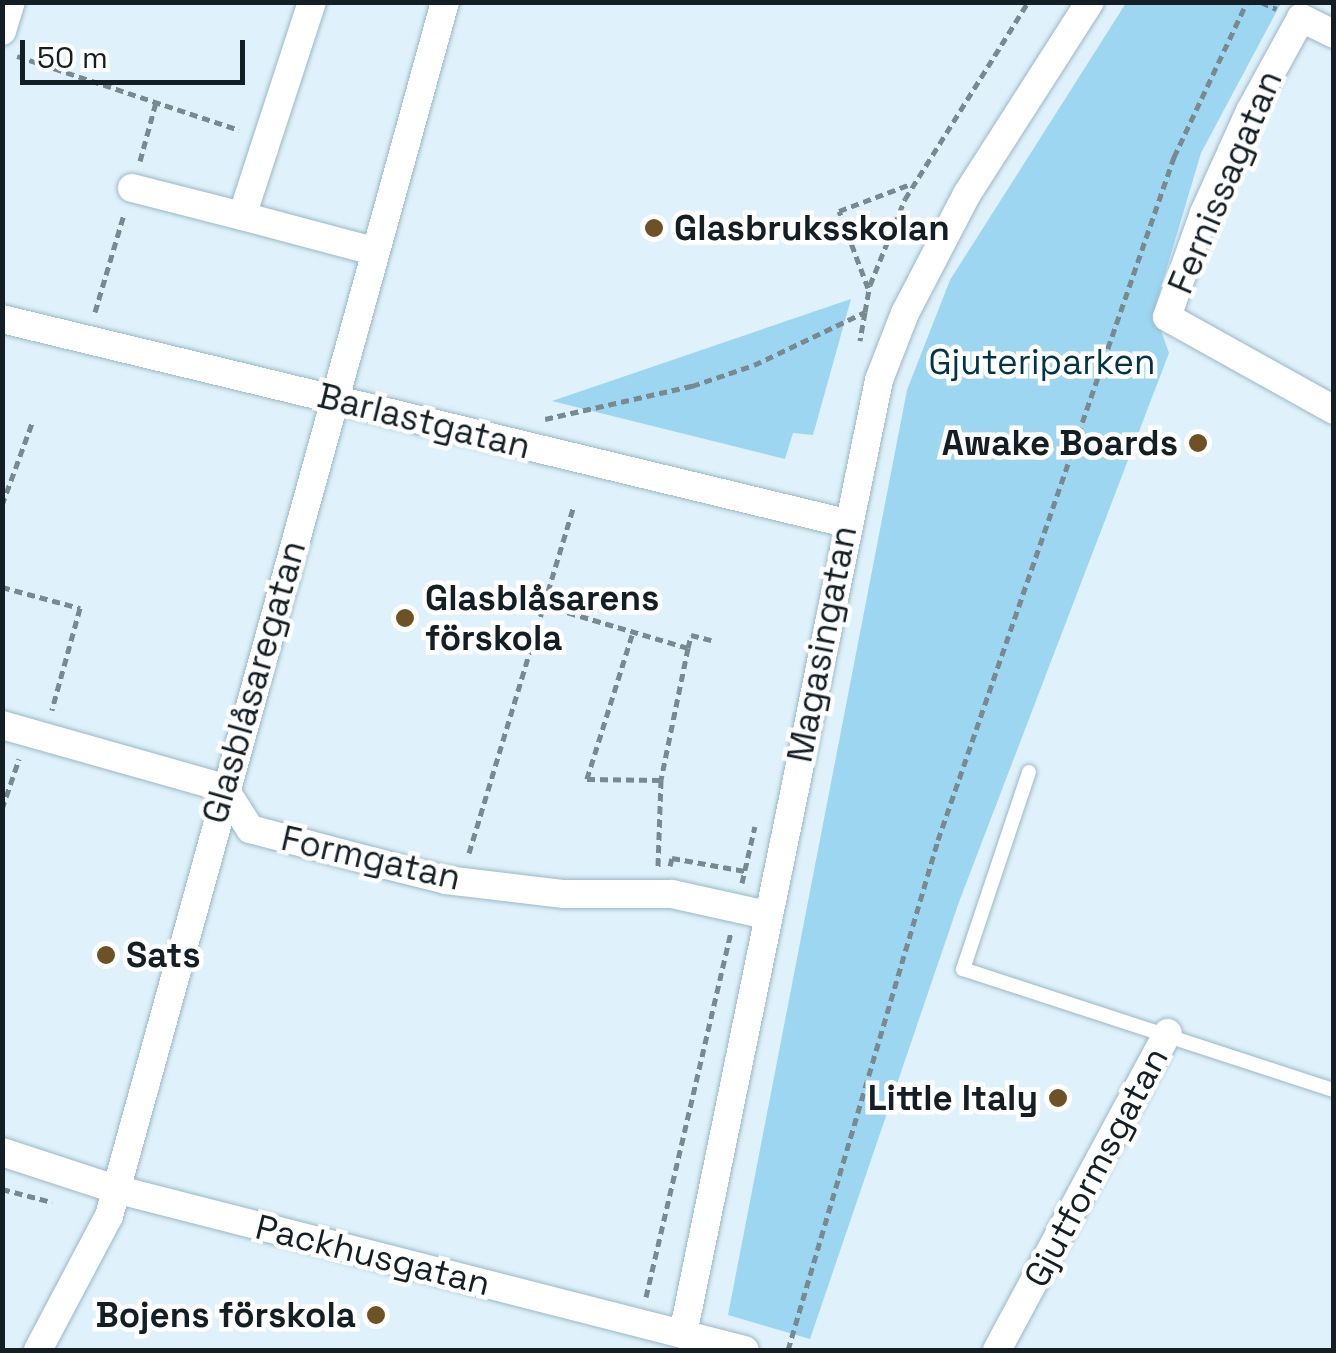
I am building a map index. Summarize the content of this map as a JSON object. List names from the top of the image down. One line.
{"streets":{"street":["Fernissagatan","Barlastgatan","Magasingatan","Glasblåsaregatan","Formgatan","Gjutformsgatan","Packhusgatan"]},"crossings":[["Barlastgatan","Magasingatan"],["Barlastgatan","Glasblåsaregatan"],["Magasingatan","Formgatan"],["Magasingatan","Packhusgatan"],["Glasblåsaregatan","Formgatan"],["Glasblåsaregatan","Packhusgatan"]],"parks":["Gjuteriparken"],"places":["Glasbruksskolan","Awake Boards","Glasblåsarens förskola","Sats","Little Italy","Bojens förskola"],"scale_bar":"50 m"}
